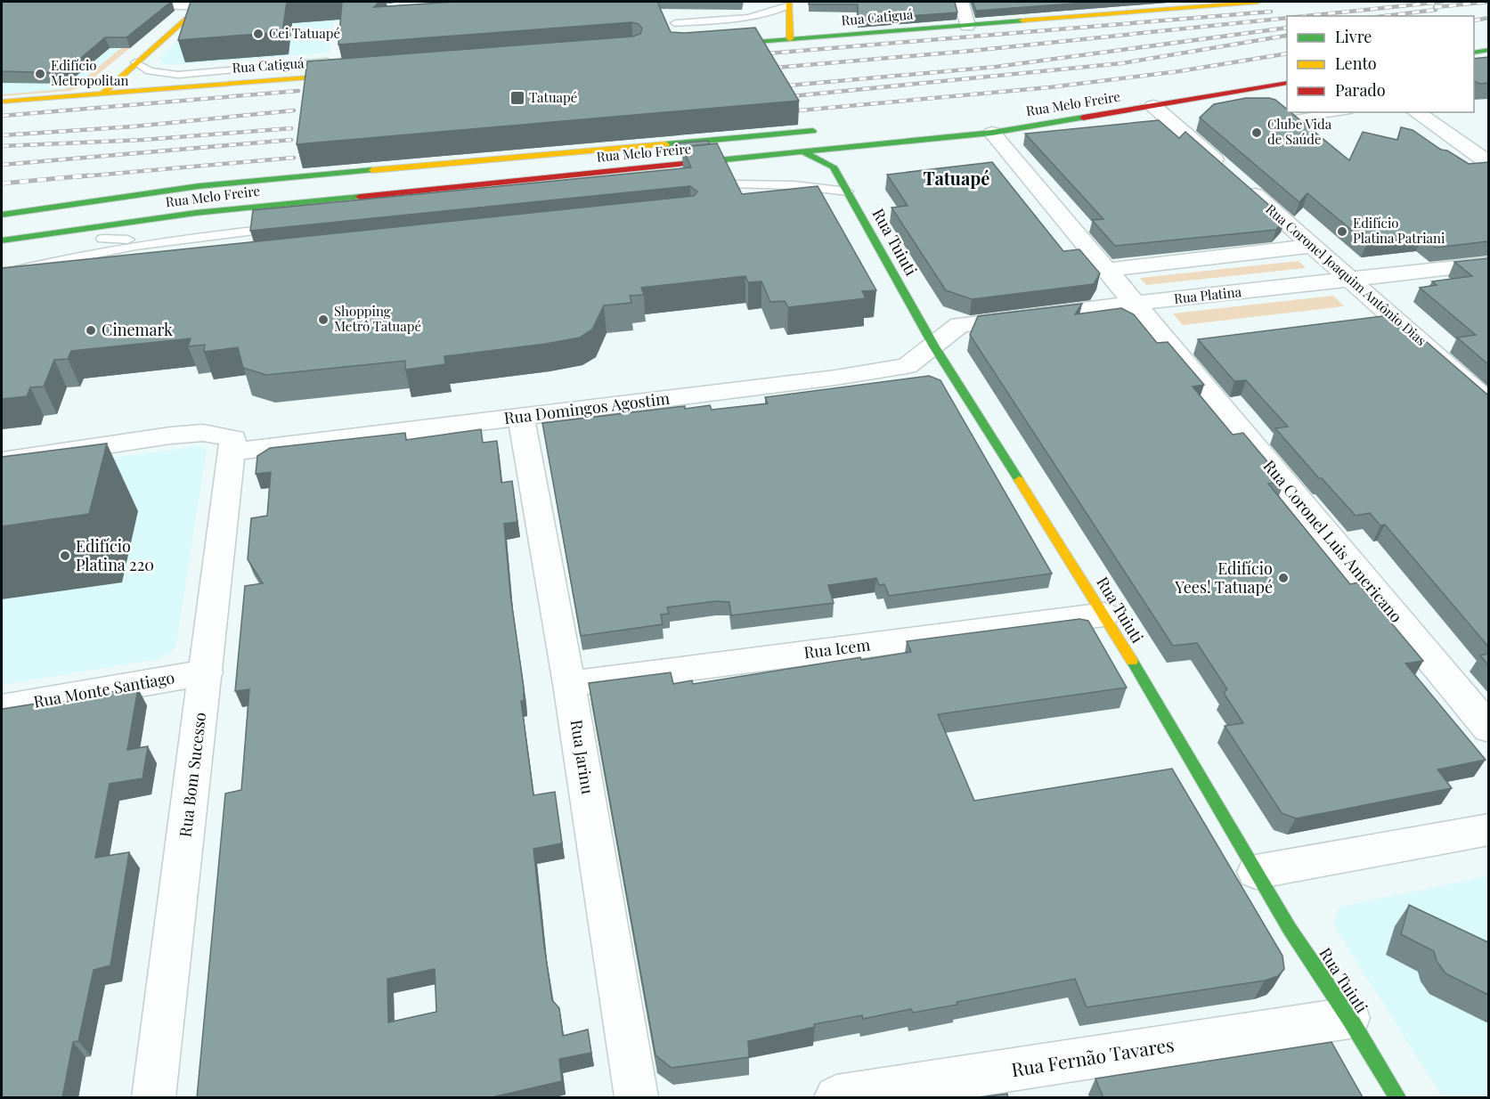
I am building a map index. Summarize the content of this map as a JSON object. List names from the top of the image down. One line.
{"streets":{"main road":["Rua Catiguá","Rua Melo Freire","Rua Tuiuti"],"street":["Rua Coronel Joaquim Antônio Dias","Rua Platina","Rua Domingos Agostim","Rua Coronel Luis Americano","Rua Icem","Rua Monte Santiago","Rua Jarinu","Rua Bom Sucesso","Rua Fernão Tavares"]},"crossings":[["Rua Melo Freire","Rua Tuiuti"],["Rua Melo Freire","Rua Coronel Luis Americano"],["Rua Tuiuti","Rua Platina"],["Rua Tuiuti","Rua Domingos Agostim"],["Rua Tuiuti","Rua Icem"],["Rua Tuiuti","Rua Fernão Tavares"],["Rua Coronel Joaquim Antônio Dias","Rua Platina"],["Rua Platina","Rua Domingos Agostim"],["Rua Platina","Rua Coronel Luis Americano"],["Rua Domingos Agostim","Rua Jarinu"],["Rua Domingos Agostim","Rua Bom Sucesso"],["Rua Icem","Rua Jarinu"],["Rua Monte Santiago","Rua Bom Sucesso"]],"districts":["Tatuapé"],"places":{"other":["Cei Tatuapé","Edifício Metropolitan","Clube Vida de Saúde","Edifício Platina Patriani","Shopping Metrô Tatuapé","Cinemark","Edifício Platina 220","Edifício Yees! Tatuapé"],"transit":["Tatuapé"]},"legend":["Livre","Lento","Parado"]}
